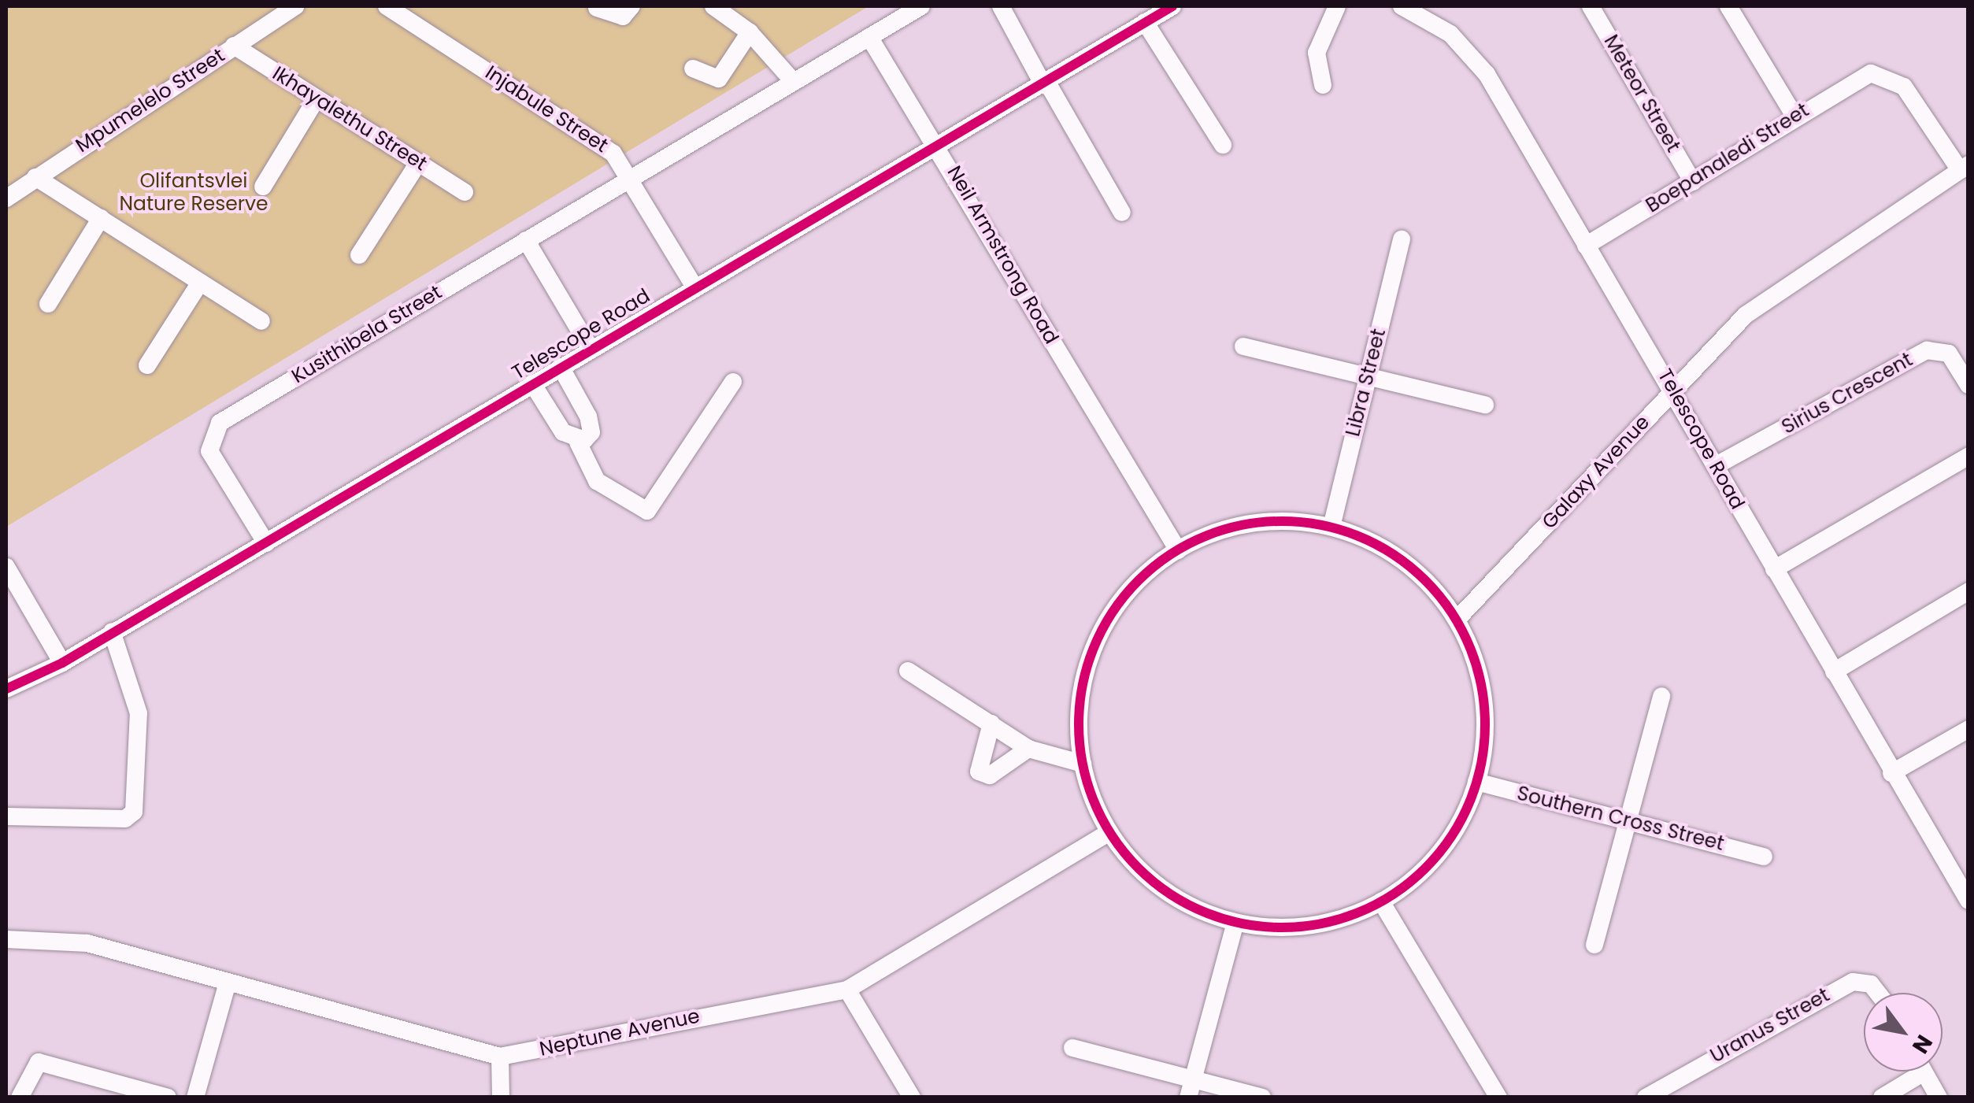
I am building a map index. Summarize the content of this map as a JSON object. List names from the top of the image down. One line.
{"streets":{"street":["Meteor Street","Mpumelelo Street","Injabule Street","Ikhayalethu Street","Boepanaledi Street","Neil Armstrong Road","Kusithibela Street","Telescope Road","Libra Street","Sirius Crescent","Galaxy Avenue","Southern Cross Street","Uranus Street","Neptune Avenue"]},"crossings":[["Meteor Street","Boepanaledi Street"],["Mpumelelo Street","Ikhayalethu Street"],["Injabule Street","Telescope Road"],["Boepanaledi Street","Telescope Road"],["Boepanaledi Street","Galaxy Avenue"],["Neil Armstrong Road","Telescope Road"],["Kusithibela Street","Telescope Road"],["Telescope Road","Sirius Crescent"],["Telescope Road","Galaxy Avenue"]],"parks":["Olifantsvlei Nature Reserve"],"north":"bottom right"}
